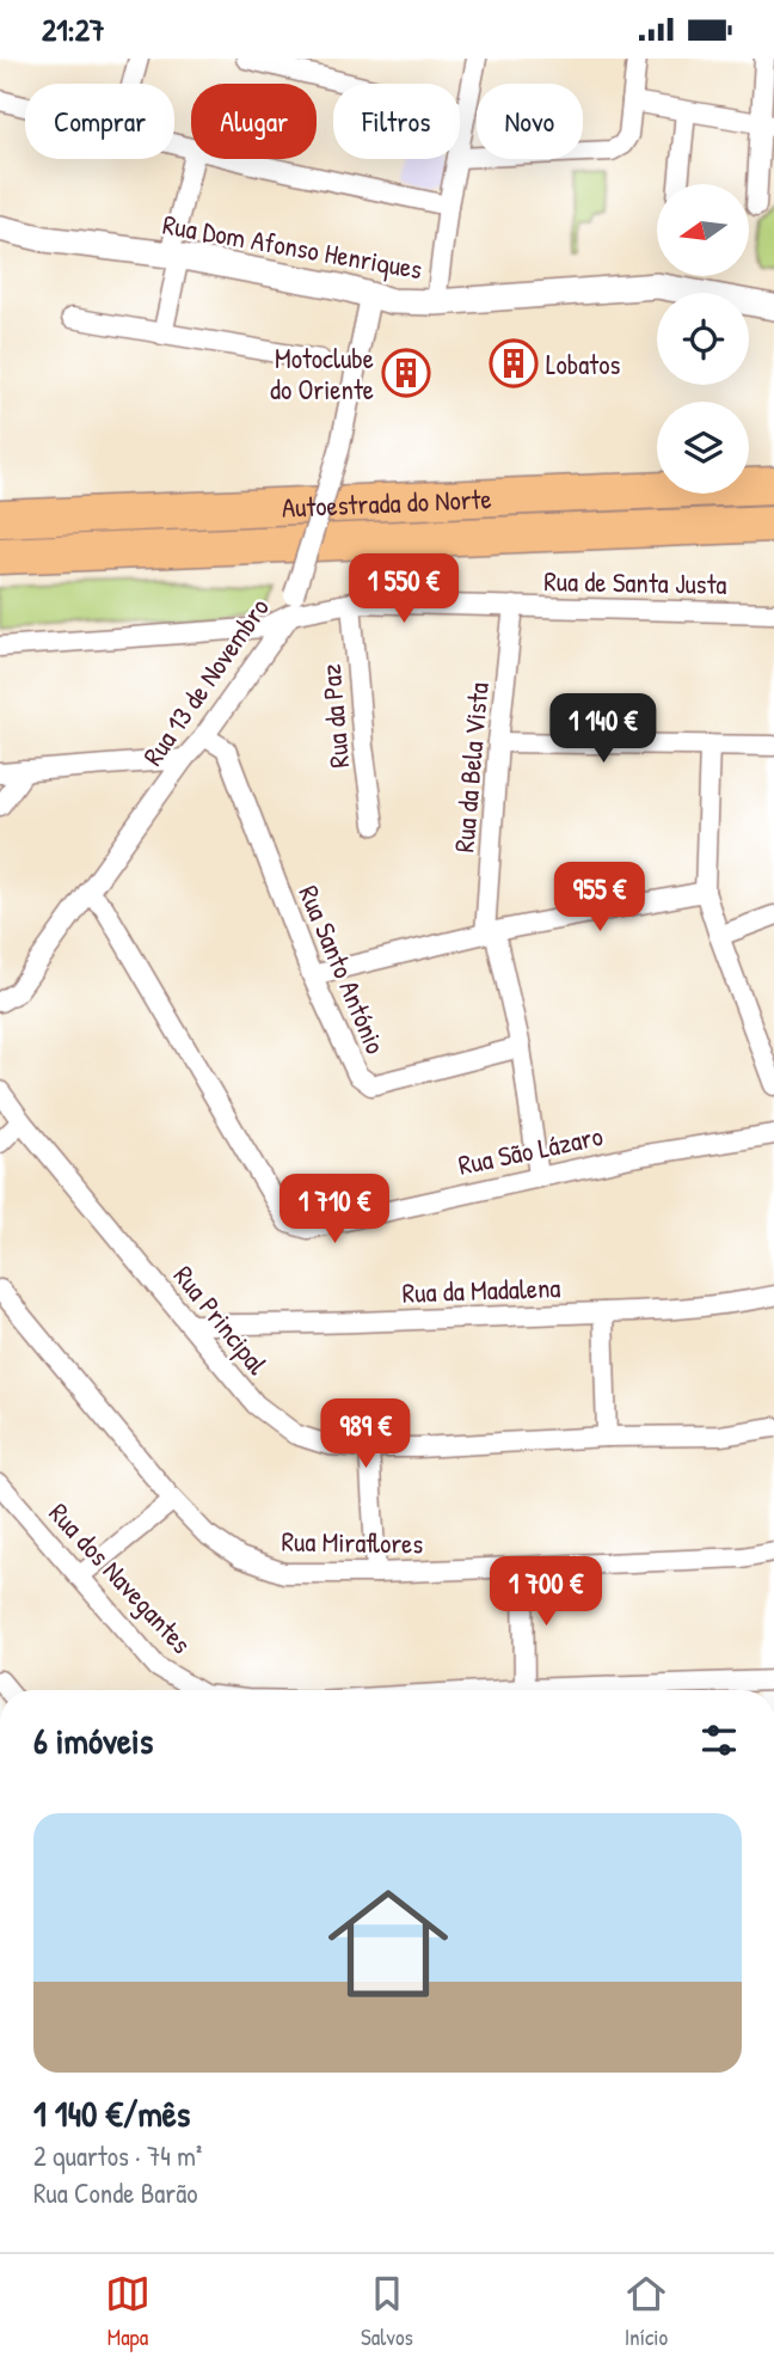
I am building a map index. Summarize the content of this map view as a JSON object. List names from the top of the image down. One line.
{"streets":{"highway":["Autoestrada do Norte"],"street":["Rua Dom Afonso Henriques","Rua de Santa Justa","Rua 13 de Novembro","Rua da Paz","Rua da Bela Vista","Rua Santo António","Rua São Lázaro","Rua da Madalena","Rua Principal","Rua Miraflores","Rua dos Navegantes"]},"crossings":[["Rua Dom Afonso Henriques","Rua 13 de Novembro"],["Rua de Santa Justa","Rua 13 de Novembro"],["Rua de Santa Justa","Rua da Paz"],["Rua de Santa Justa","Rua da Bela Vista"],["Rua 13 de Novembro","Rua Santo António"],["Rua 13 de Novembro","Rua São Lázaro"],["Rua da Bela Vista","Rua Santo António"],["Rua da Bela Vista","Rua São Lázaro"],["Rua da Madalena","Rua Principal"]],"places":{"building":["Lobatos","Motoclube do Oriente"]},"north":"left","page":{"status":"21:27","chip":["Comprar","Alugar","Filtros","Novo"],"price":["1 550 €","1 140 €","955 €","1 710 €","989 €","1 700 €"],"heading":"6 imóveis","list":[{"name":"1 140 €/mês","note":"2 quartos · 74 m² · Rua Conde Barão"}],"tabs":["Mapa","Salvos","Início"]}}
